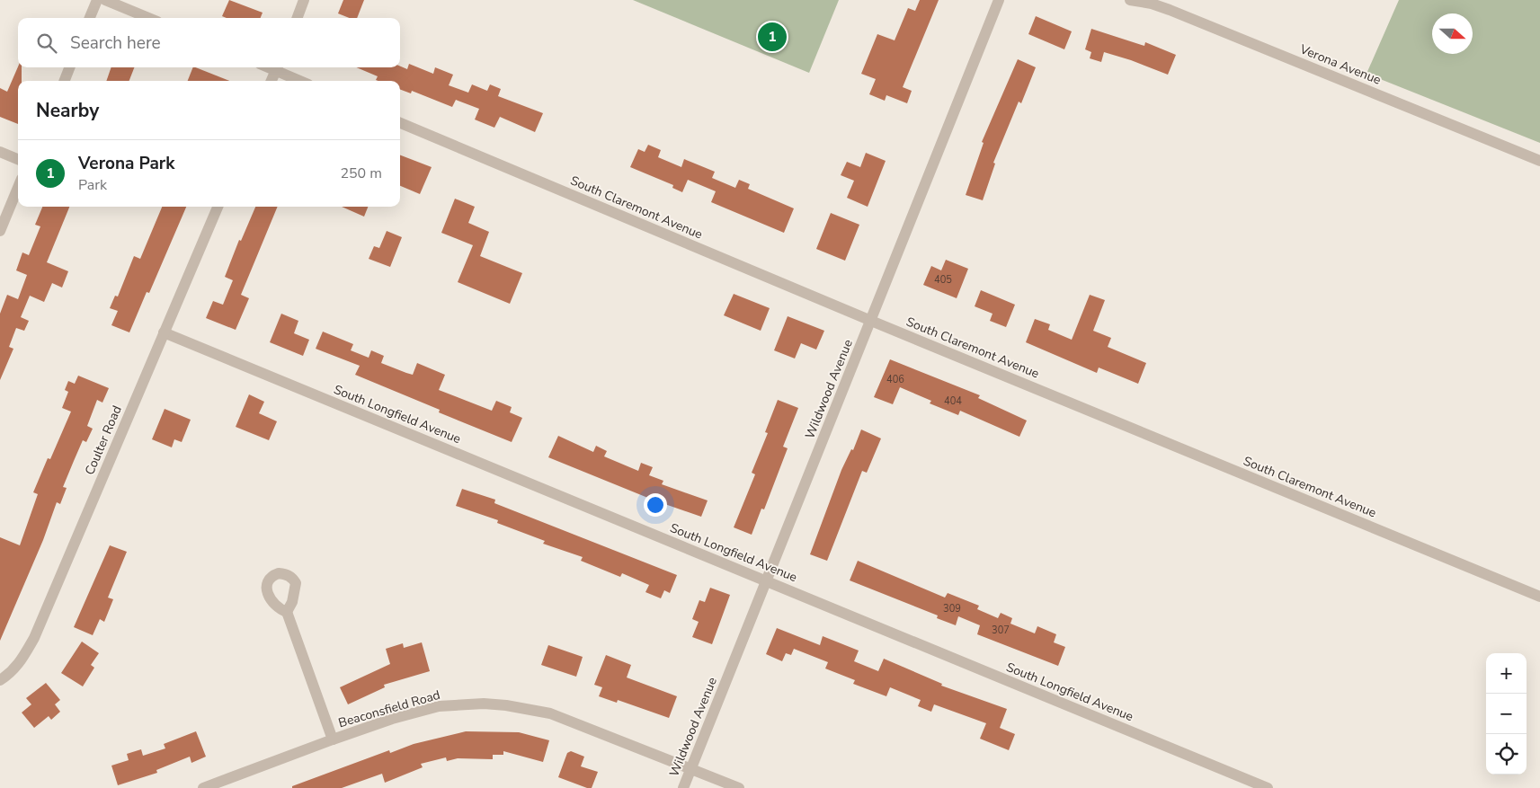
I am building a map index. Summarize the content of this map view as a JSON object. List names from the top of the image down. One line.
{"streets":{"street":["Verona Avenue","South Claremont Avenue","Wildwood Avenue","South Longfield Avenue","Coulter Road","Beaconsfield Road"]},"crossings":[["South Claremont Avenue","Wildwood Avenue"],["Wildwood Avenue","South Longfield Avenue"],["Wildwood Avenue","Beaconsfield Road"],["South Longfield Avenue","Coulter Road"]],"house_numbers":["405","406","404","309","307"],"north":"right","page":{"search":"Search here","pins":"1","heading":"Nearby","list":[{"mark":"1","name":"Verona Park","note":"Park","value":"250 m"}],"map_buttons":["+","−"]}}
